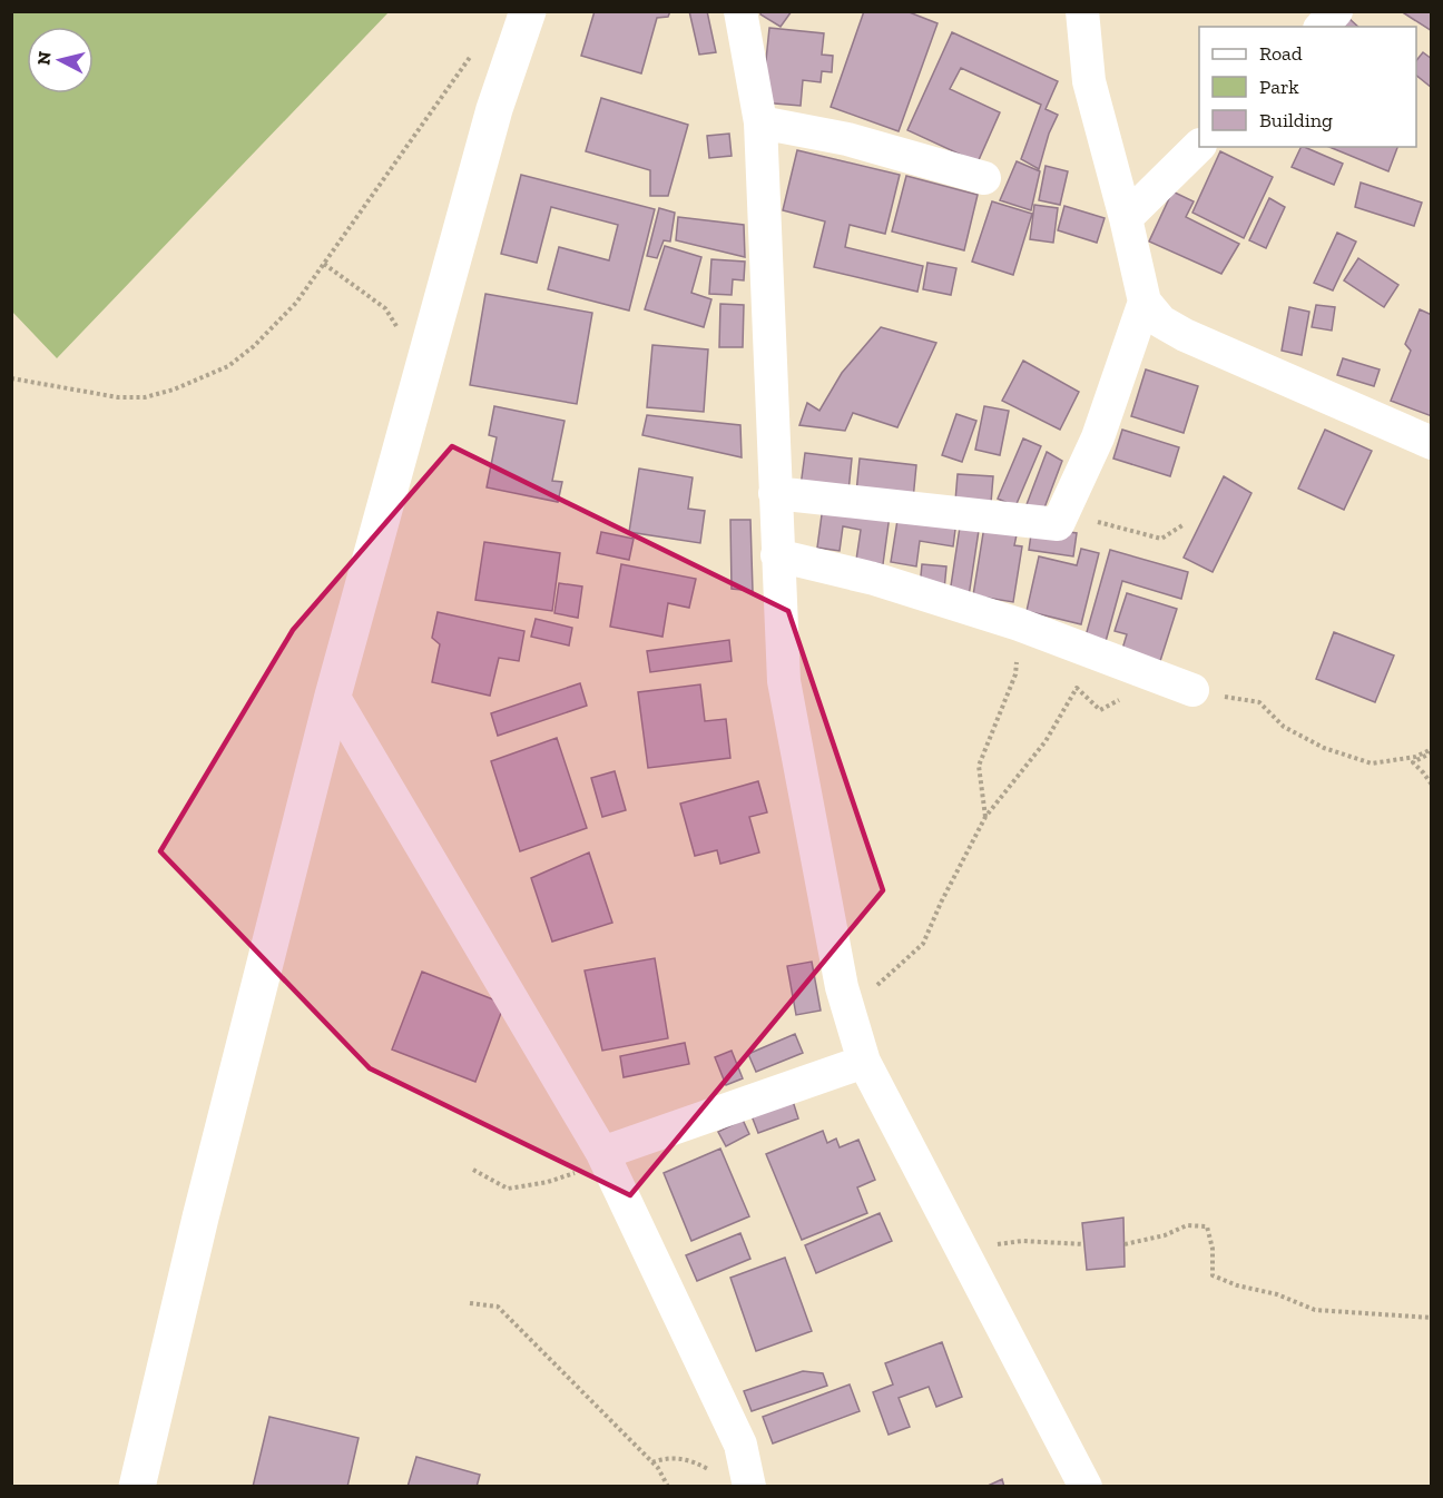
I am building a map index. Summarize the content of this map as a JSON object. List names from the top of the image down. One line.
{"legend":["Road","Park","Building"],"north":"left"}
